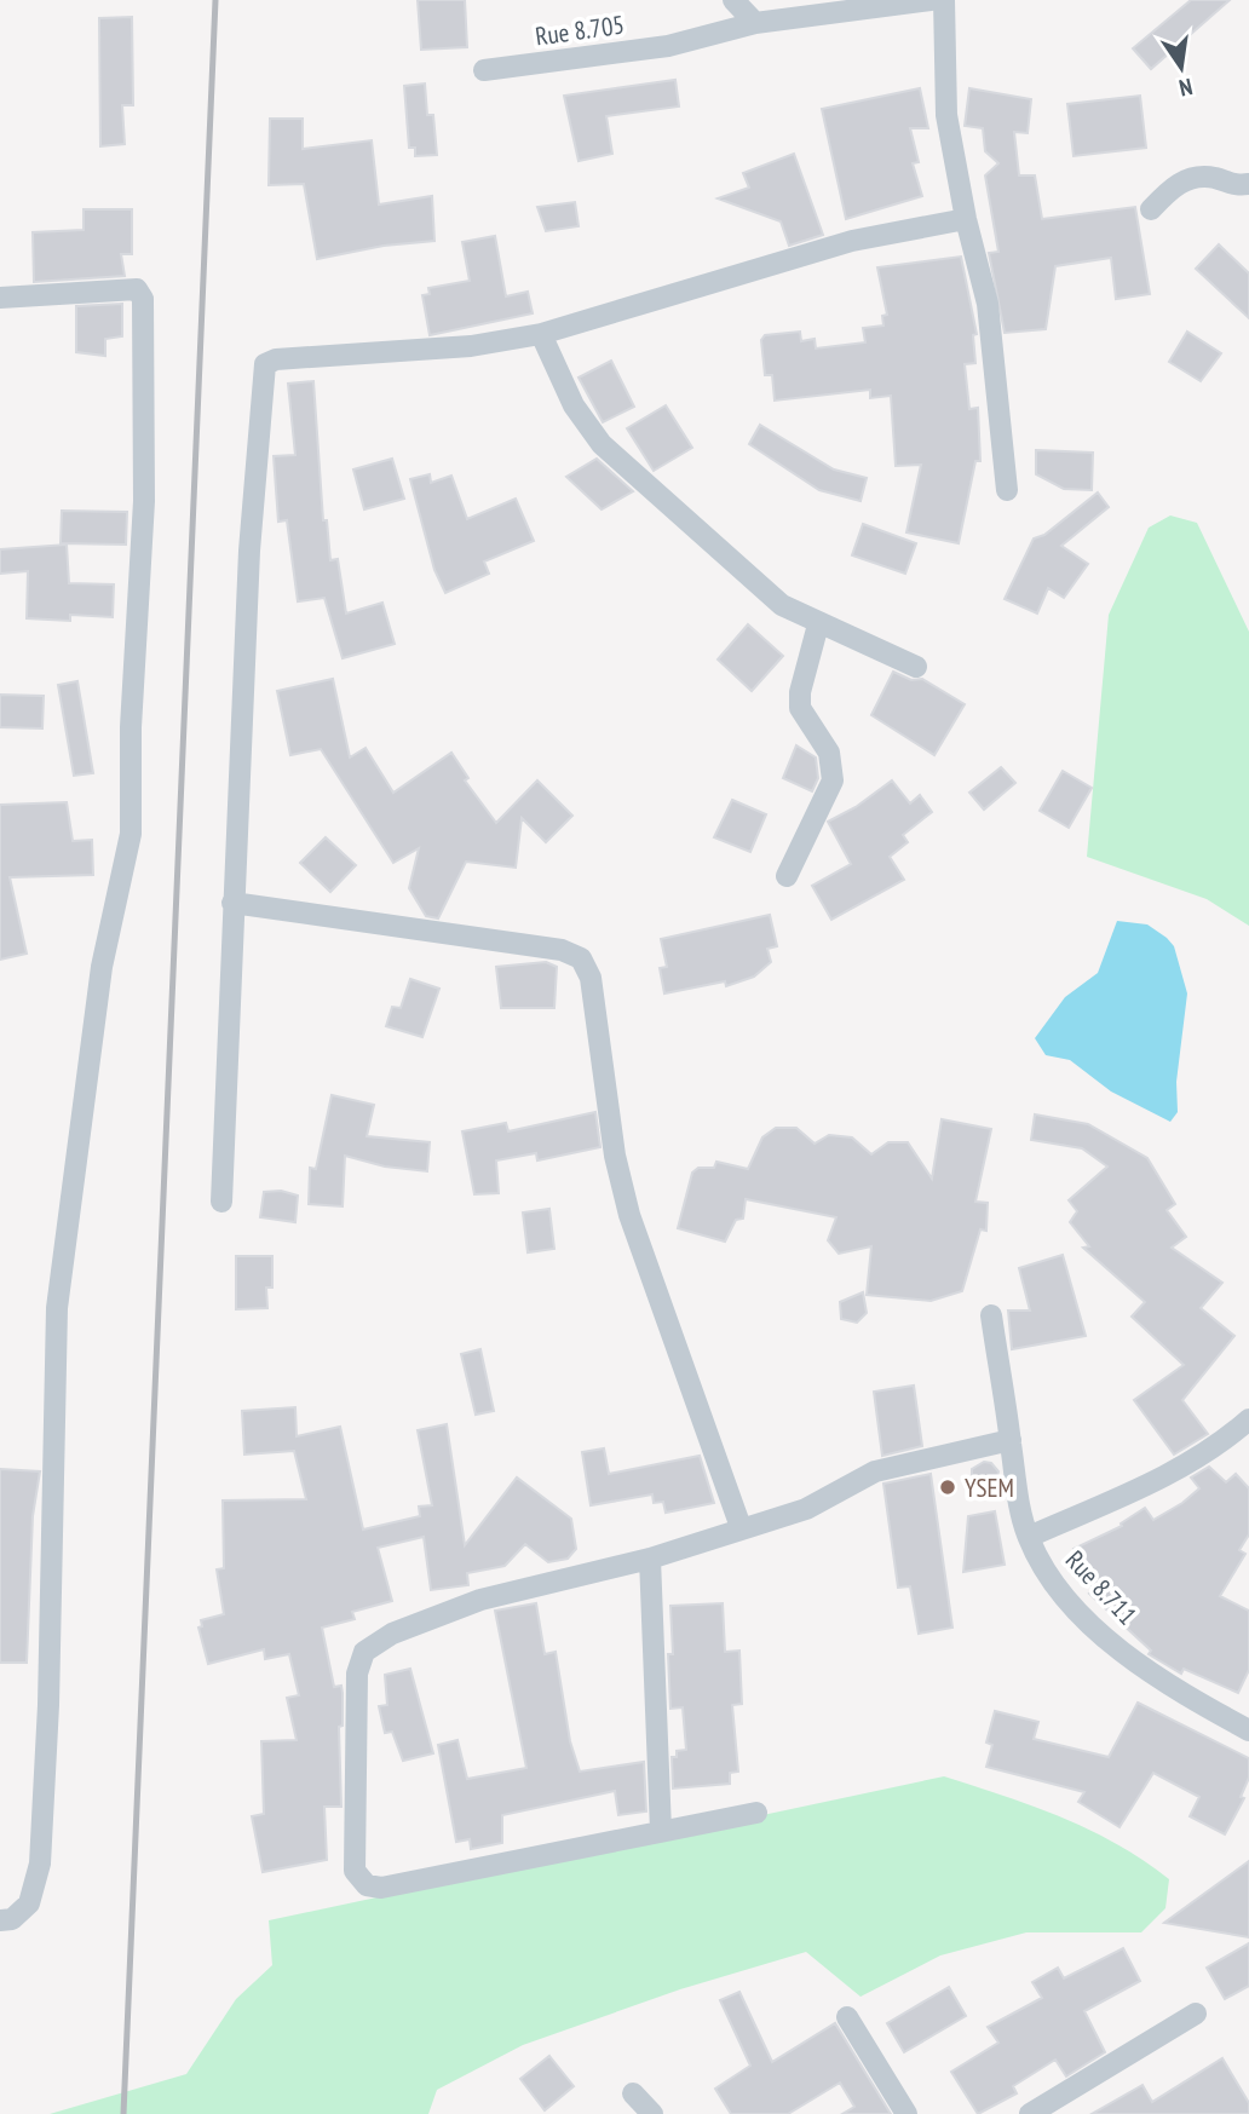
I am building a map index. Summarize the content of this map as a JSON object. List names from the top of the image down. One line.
{"streets":{"street":["Rue 8.705","Rue 8.711"]},"places":["YSEM"],"north":"bottom"}
